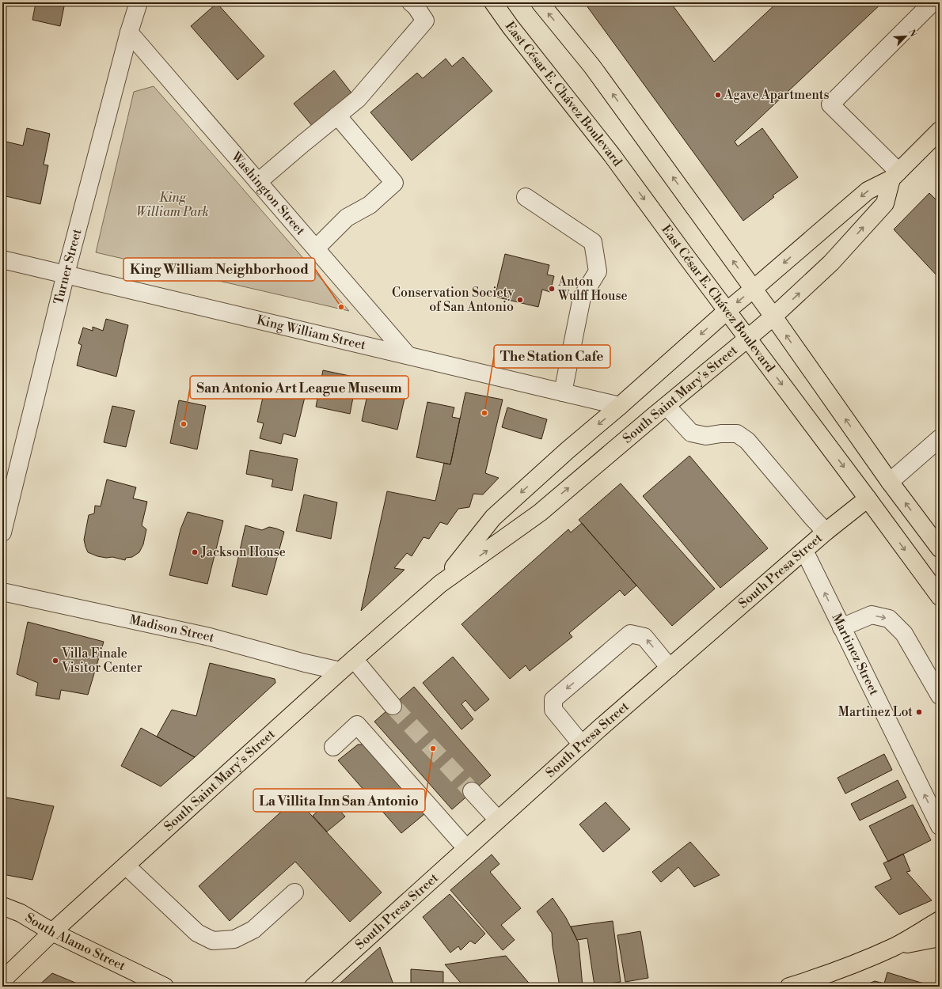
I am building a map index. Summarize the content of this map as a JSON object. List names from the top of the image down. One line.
{"streets":{"main road":["East César E. Chávez Boulevard","South Saint Mary's Street","South Presa Street","South Alamo Street"],"street":["Washington Street","Turner Street","King William Street","Madison Street","Martinez Street"]},"crossings":[["East César E. Chávez Boulevard","South Saint Mary's Street"],["East César E. Chávez Boulevard","South Presa Street"],["Washington Street","Turner Street"],["Washington Street","King William Street"],["Turner Street","King William Street"],["King William Street","South Saint Mary's Street"],["South Saint Mary's Street","Madison Street"],["South Saint Mary's Street","South Alamo Street"],["South Presa Street","Martinez Street"]],"one_way":["Martinez Street"],"parks":["King William Park"],"places":["Agave Apartments","Anton Wulff House","Conservation Society of San Antonio","King William Neighborhood","The Station Cafe","San Antonio Art League Museum","Jackson House","Villa Finale Visitor Center","Martinez Lot","La Villita Inn San Antonio"],"north":"top right"}
